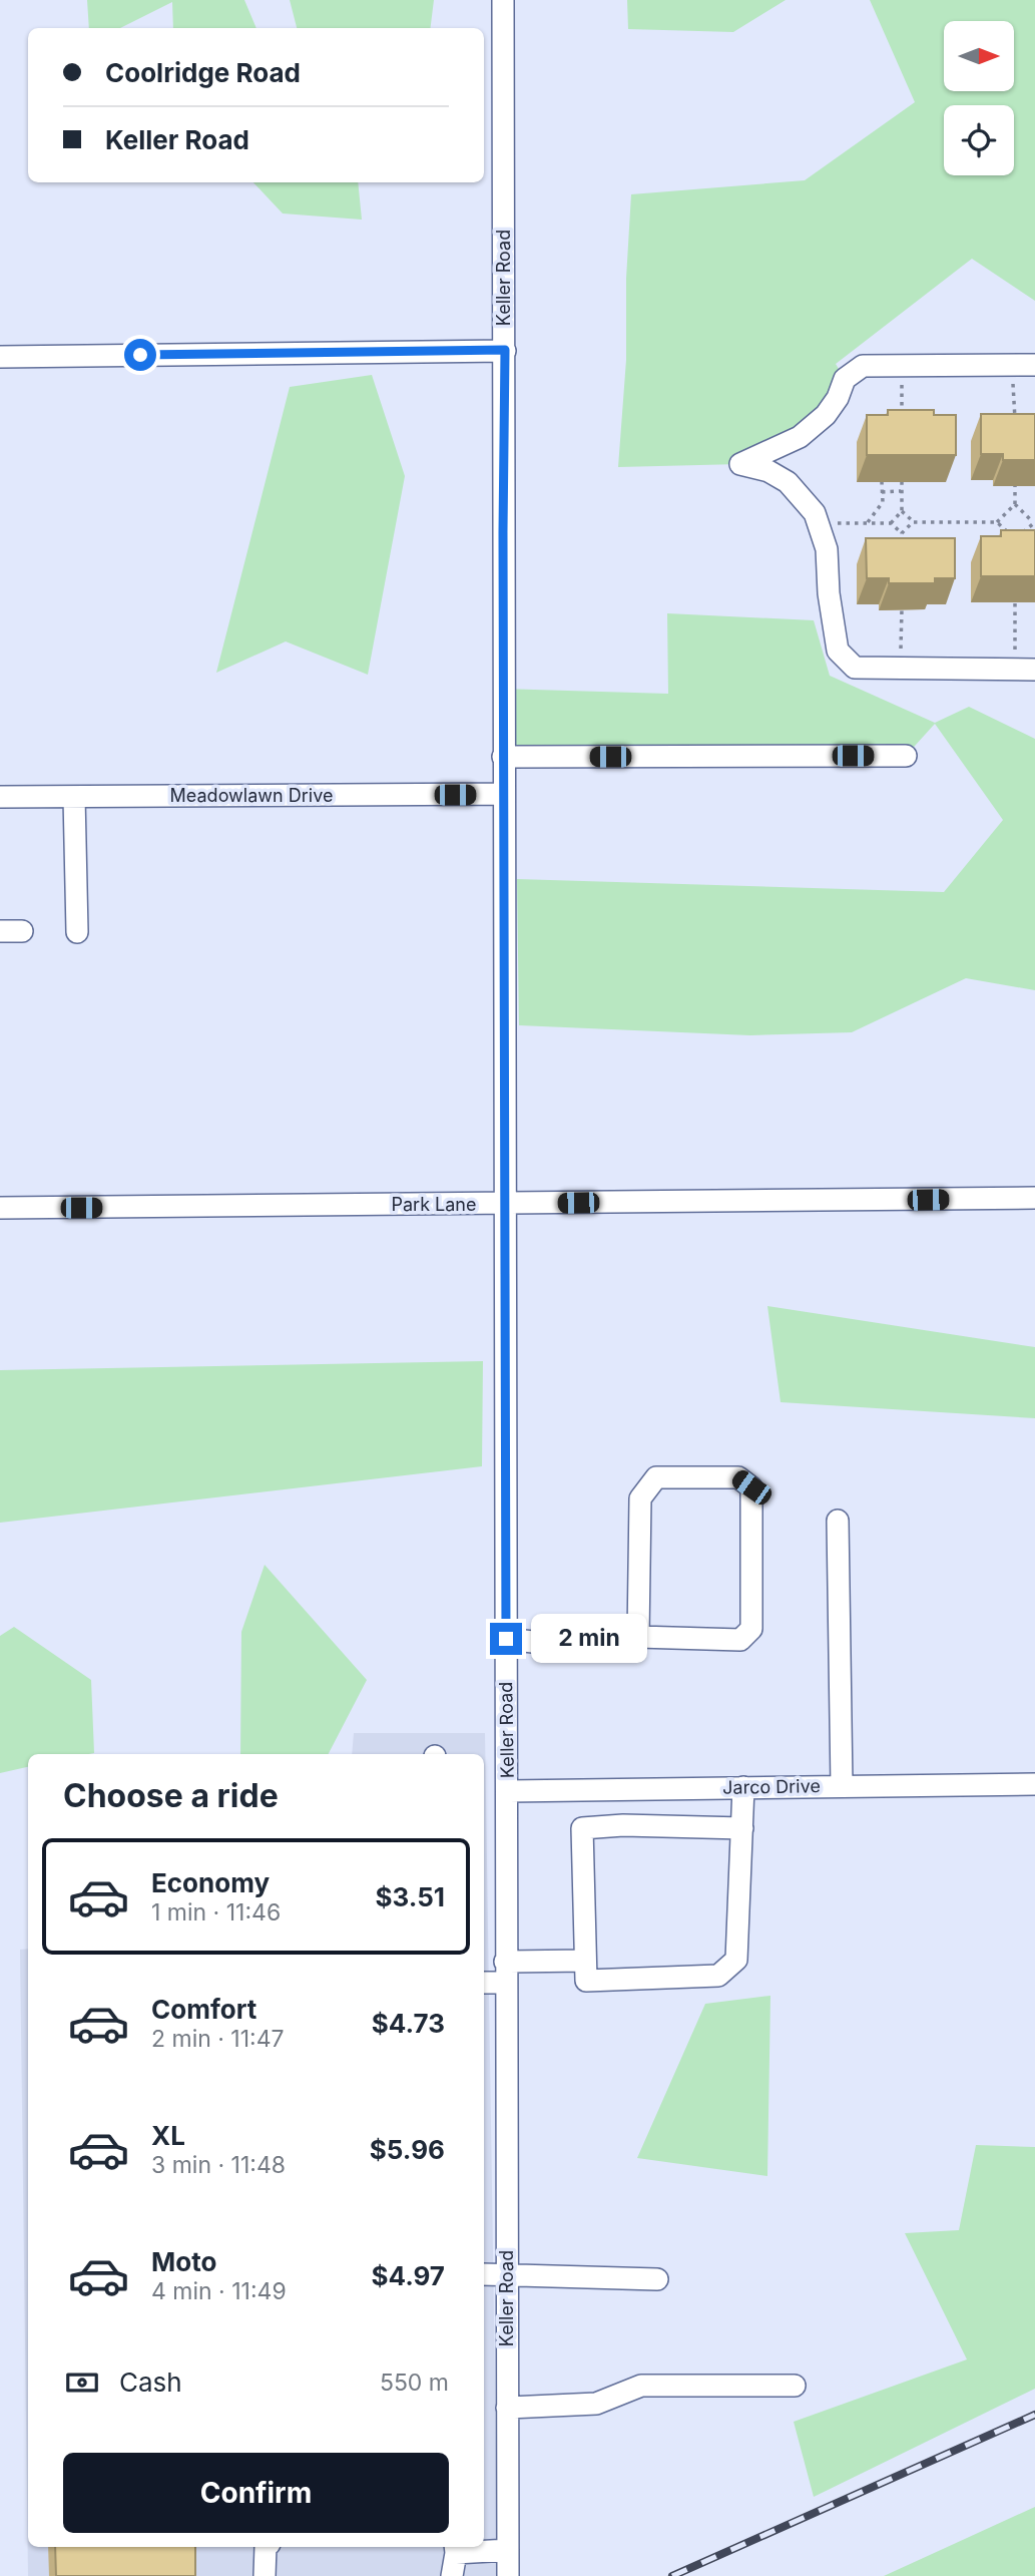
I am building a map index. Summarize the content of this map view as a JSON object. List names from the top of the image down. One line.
{"streets":{"street":["Keller Road","Meadowlawn Drive","Park Lane","Jarco Drive"]},"crossings":[["Keller Road","Meadowlawn Drive"],["Keller Road","Park Lane"],["Keller Road","Jarco Drive"]],"north":"right","page":{"banner":["Coolridge Road","Keller Road"],"bubble":"2 min","heading":"Choose a ride","list":[{"name":"Economy","note":"1 min · 11:46","value":"$3.51"},{"name":"Comfort","note":"2 min · 11:47","value":"$4.73"},{"name":"XL","note":"3 min · 11:48","value":"$5.96"},{"name":"Moto","note":"4 min · 11:49","value":"$4.97"}],"pay":["Cash","550 m"],"buttons":"Confirm"}}
